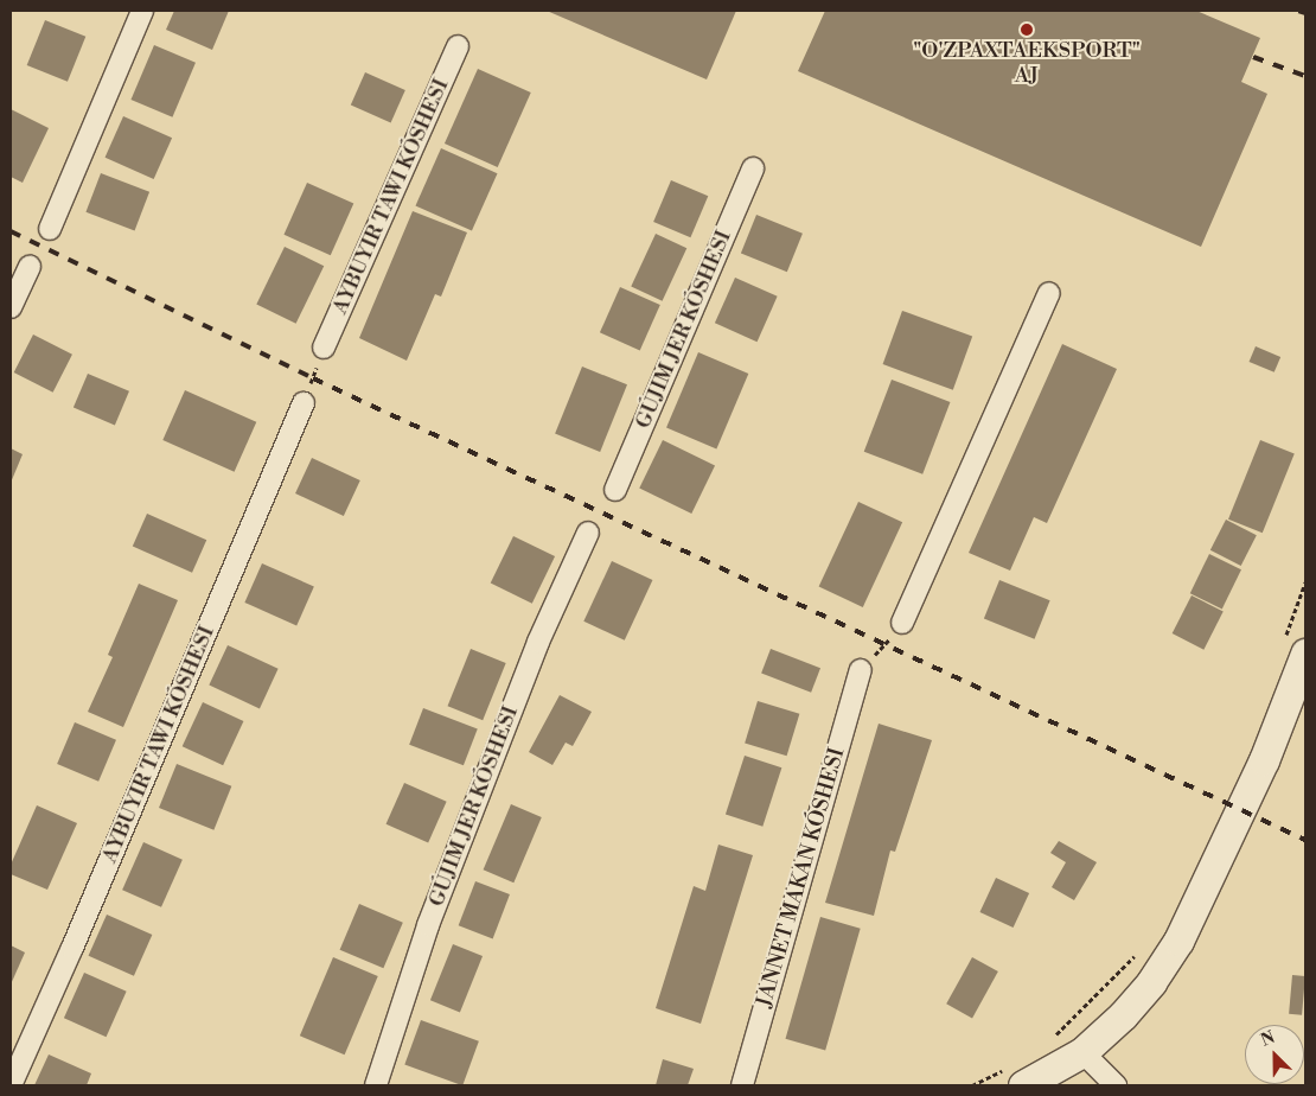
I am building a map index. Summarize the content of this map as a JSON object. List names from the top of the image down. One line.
{"streets":{"street":["GÚJIM JER KÓSHESI","JANNET MAKAN KÓSHESI"]},"places":["\"O'ZPAXTAEKSPORT\" AJ"],"north":"top left"}
